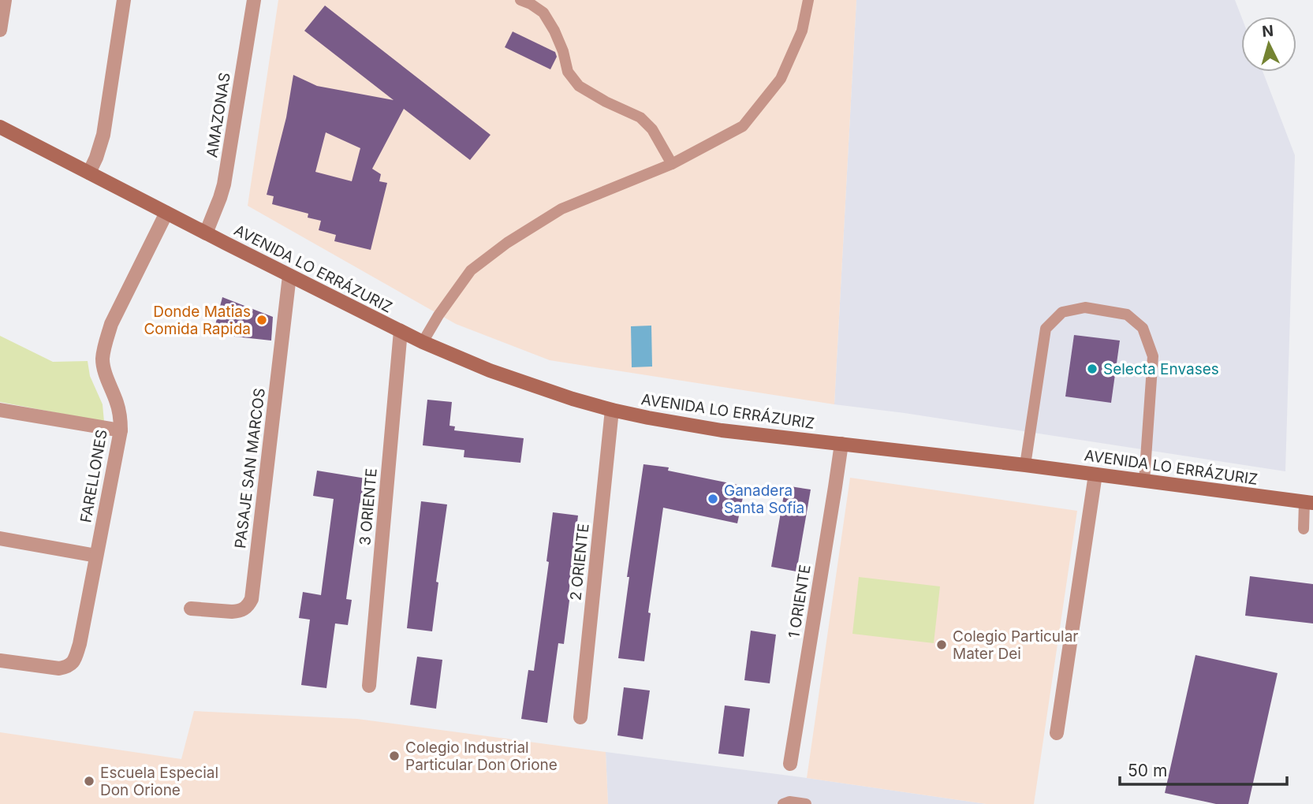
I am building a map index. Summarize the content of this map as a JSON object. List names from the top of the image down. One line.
{"streets":{"main road":["AVENIDA LO ERRÁZURIZ"],"street":["AMAZONAS","PASAJE SAN MARCOS","FARELLONES","3 ORIENTE","2 ORIENTE","1 ORIENTE"]},"crossings":[["AMAZONAS","AVENIDA LO ERRÁZURIZ"],["AVENIDA LO ERRÁZURIZ","PASAJE SAN MARCOS"],["AVENIDA LO ERRÁZURIZ","FARELLONES"],["AVENIDA LO ERRÁZURIZ","3 ORIENTE"],["AVENIDA LO ERRÁZURIZ","2 ORIENTE"],["AVENIDA LO ERRÁZURIZ","1 ORIENTE"]],"places":["Donde Matias Comida Rapida","Selecta Envases","Ganadera Santa Sofia","Colegio Particular Mater Dei","Colegio Industrial Particular Don Orione","Escuela Especial Don Orione"],"scale_bar":"50 m","north":"top"}
